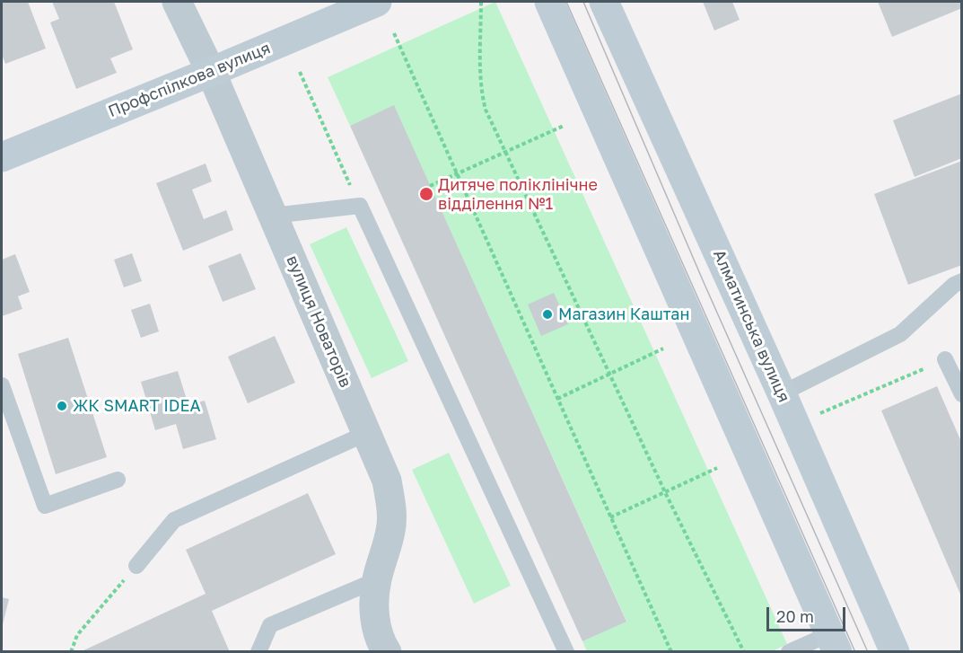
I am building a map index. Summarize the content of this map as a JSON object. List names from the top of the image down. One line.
{"streets":{"street":["Профспілкова вулиця","вулиця Новаторів","Алматинська вулиця"]},"crossings":[["Профспілкова вулиця","вулиця Новаторів"]],"places":["Дитяче поліклінічне відділення №1","Магазин Каштан","ЖК SMART IDEA"],"scale_bar":"20 m"}
